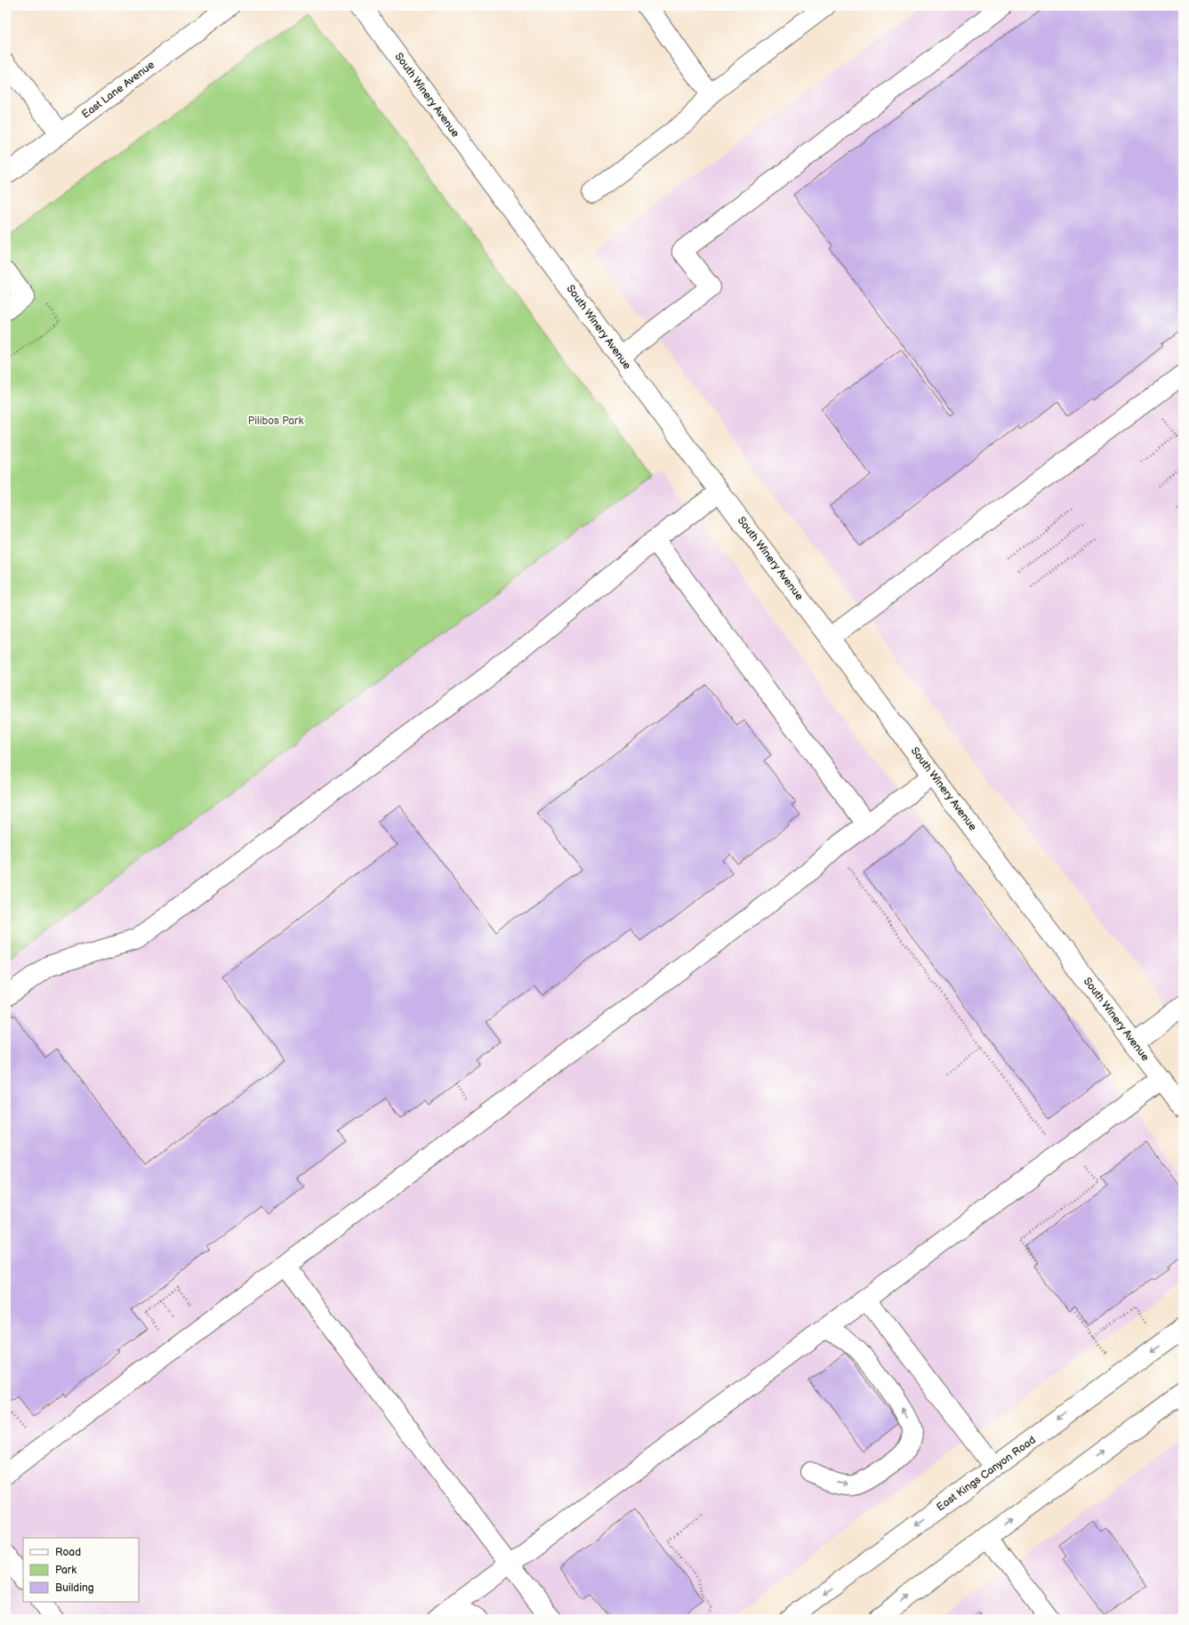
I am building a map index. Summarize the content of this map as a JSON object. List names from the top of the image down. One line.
{"streets":{"street":["East Lane Avenue","South Winery Avenue","East Kings Canyon Road"]},"parks":["Pilibos Park"],"legend":["Road","Park","Building"]}
